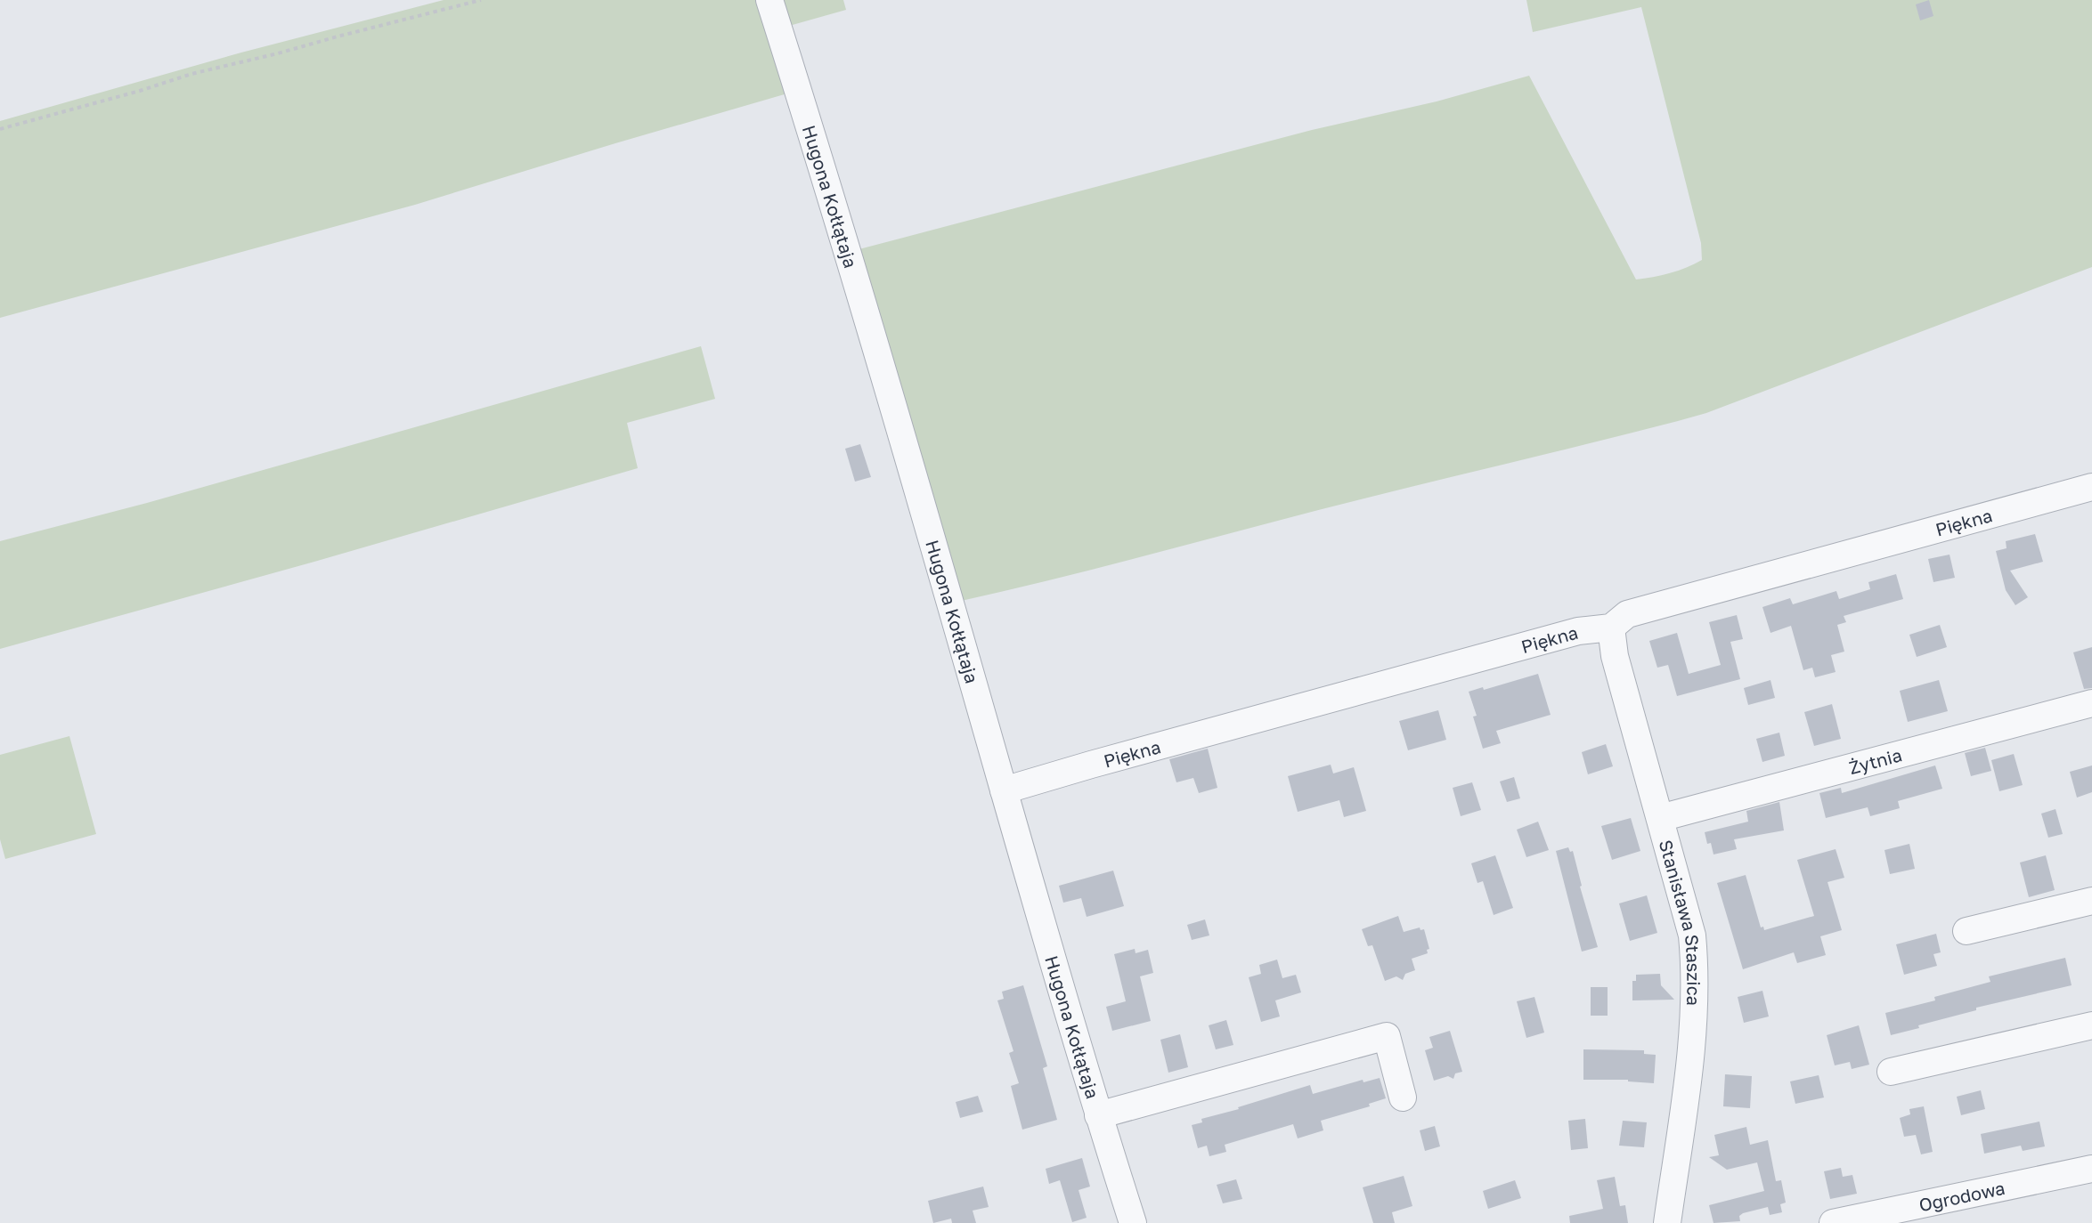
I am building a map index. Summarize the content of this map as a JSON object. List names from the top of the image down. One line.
{"streets":{"street":["Hugona Kołłątaja","Piękna","Żytnia","Stanisława Staszica","Ogrodowa"]},"crossings":[["Hugona Kołłątaja","Piękna"],["Piękna","Stanisława Staszica"],["Żytnia","Stanisława Staszica"]]}
